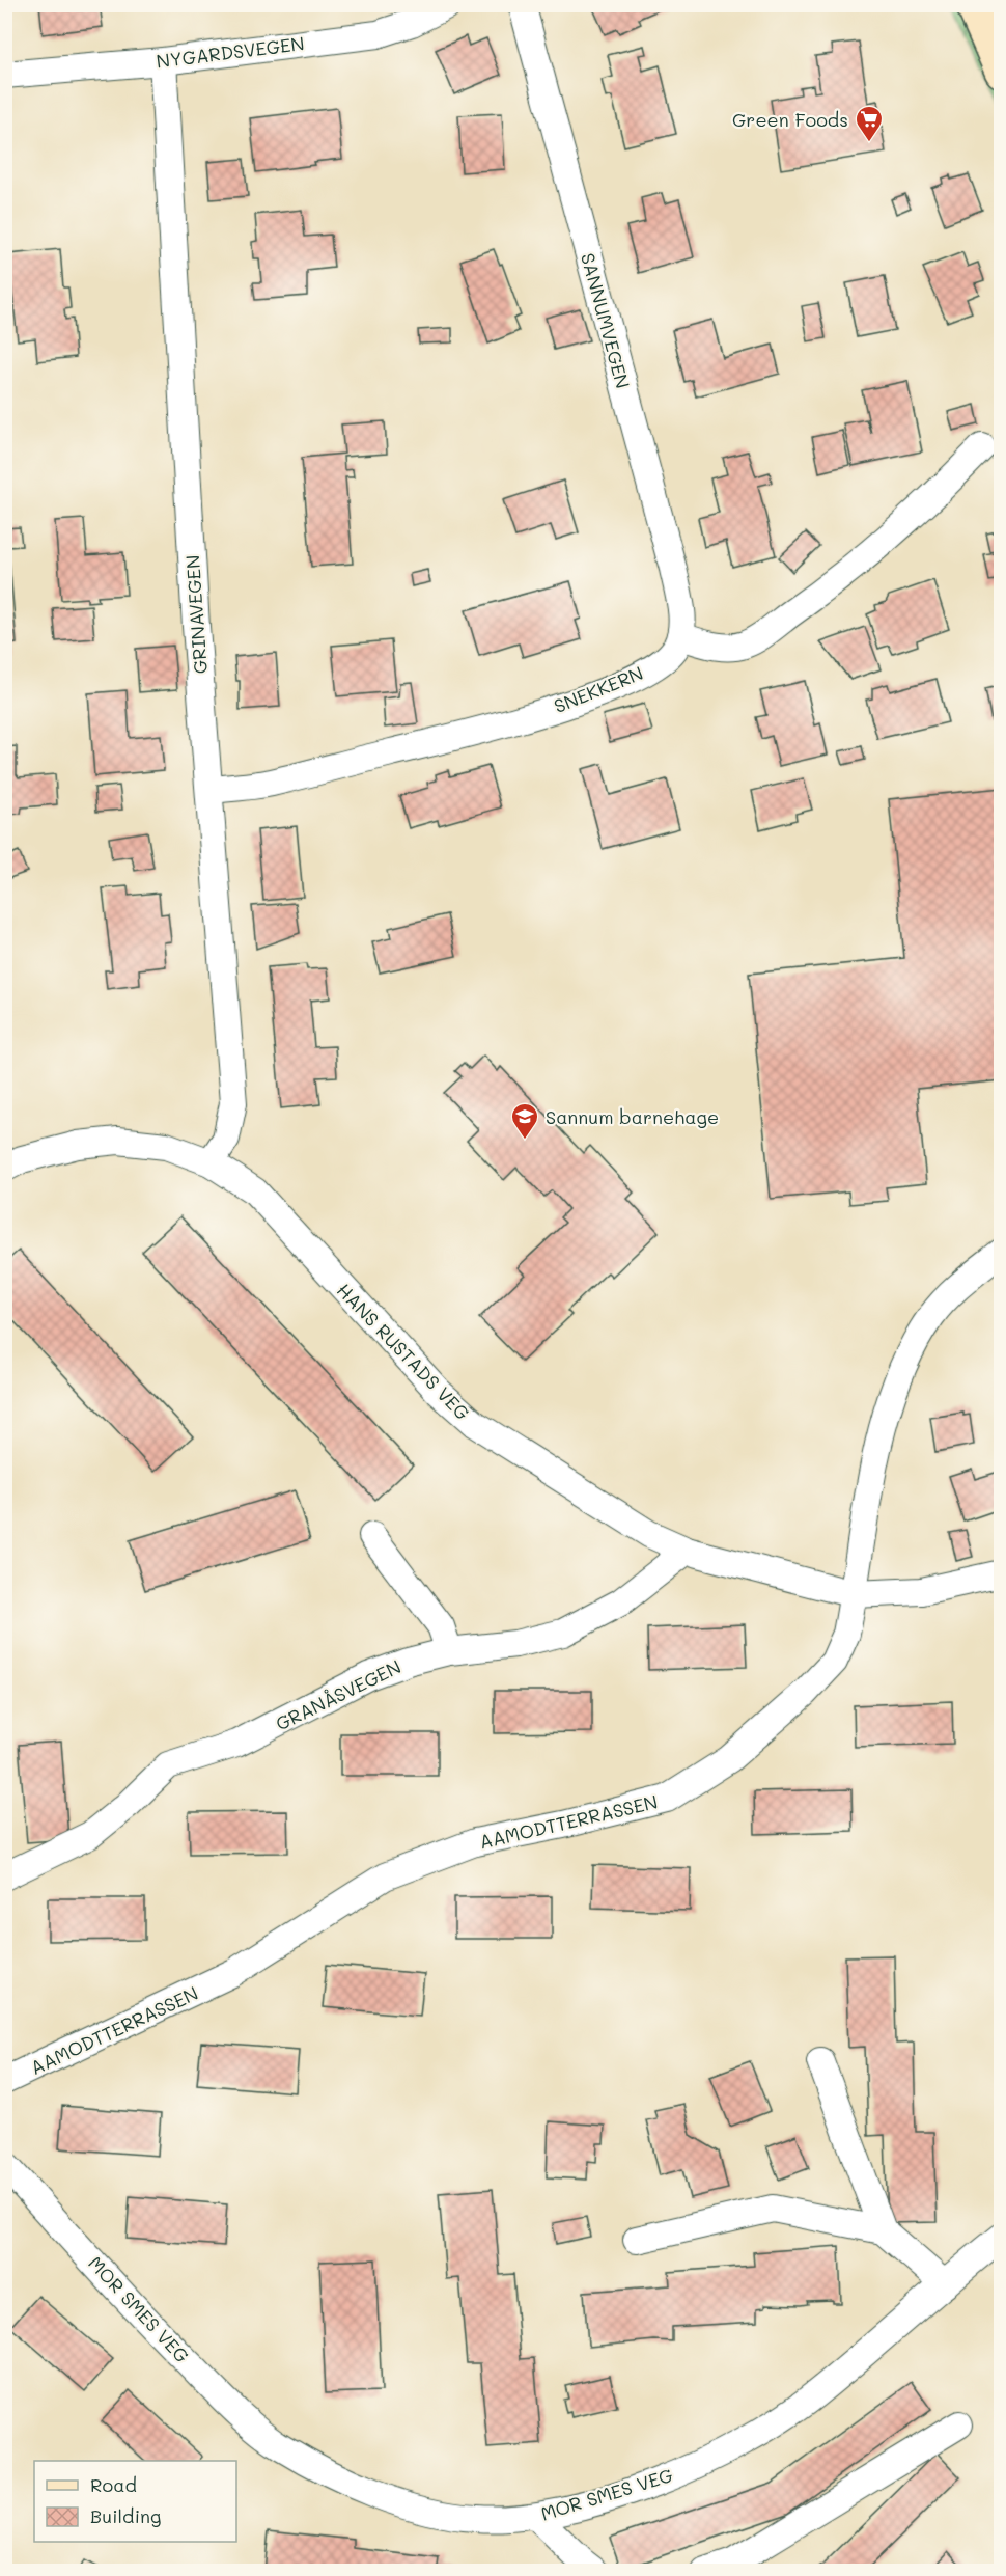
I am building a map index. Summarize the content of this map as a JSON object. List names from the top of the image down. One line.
{"streets":{"street":["NYGARDSVEGEN","SANNUMVEGEN","GRINAVEGEN","SNEKKERN","HANS RUSTADS VEG","GRANÅSVEGEN","AAMODTTERRASSEN","MOR SMES VEG"]},"crossings":[["NYGARDSVEGEN","GRINAVEGEN"],["SANNUMVEGEN","SNEKKERN"],["GRINAVEGEN","SNEKKERN"],["GRINAVEGEN","HANS RUSTADS VEG"],["HANS RUSTADS VEG","GRANÅSVEGEN"],["HANS RUSTADS VEG","AAMODTTERRASSEN"]],"places":{"supermarket":["Green Foods"],"school or university":["Sannum barnehage"]},"legend":["Road","Building"]}
